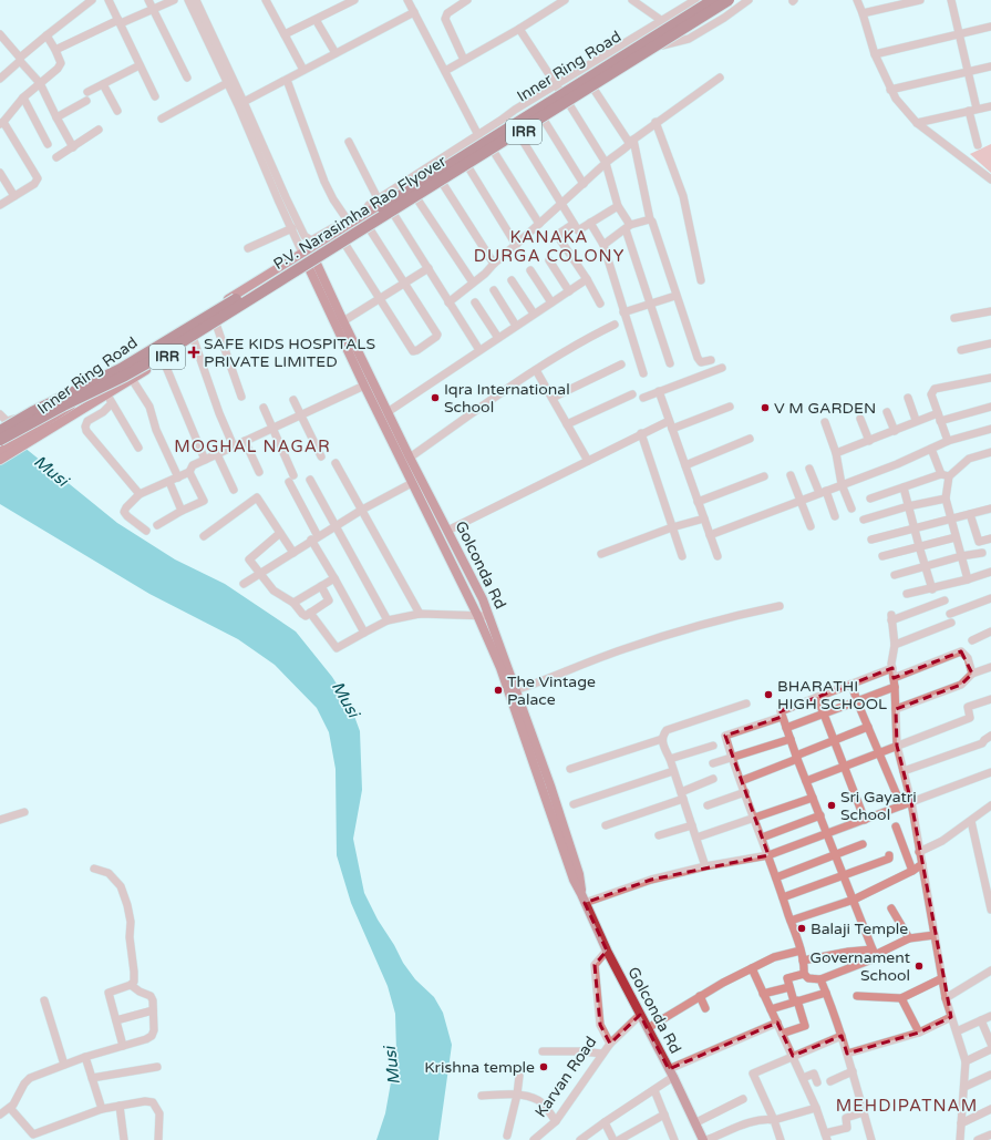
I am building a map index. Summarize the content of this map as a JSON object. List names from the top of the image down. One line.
{"streets":{"highway":["P.V. Narasimha Rao Flyover"],"main road":["Inner Ring Road","IRR","Golconda Rd"],"street":["Karvan Road"]},"crossings":[["Inner Ring Road","P.V. Narasimha Rao Flyover"],["Inner Ring Road","Golconda Rd"],["Golconda Rd","Karvan Road"]],"districts":["KANAKA DURGA COLONY","MOGHAL NAGAR","MEHDIPATNAM"],"water":["Musi"],"places":{"health":["SAFE KIDS HOSPITALS PRIVATE LIMITED"],"other":["Iqra International School","V M GARDEN","The Vintage Palace","BHARATHI HIGH SCHOOL","Sri Gayatri School","Balaji Temple","Governament School","Krishna temple"]}}
